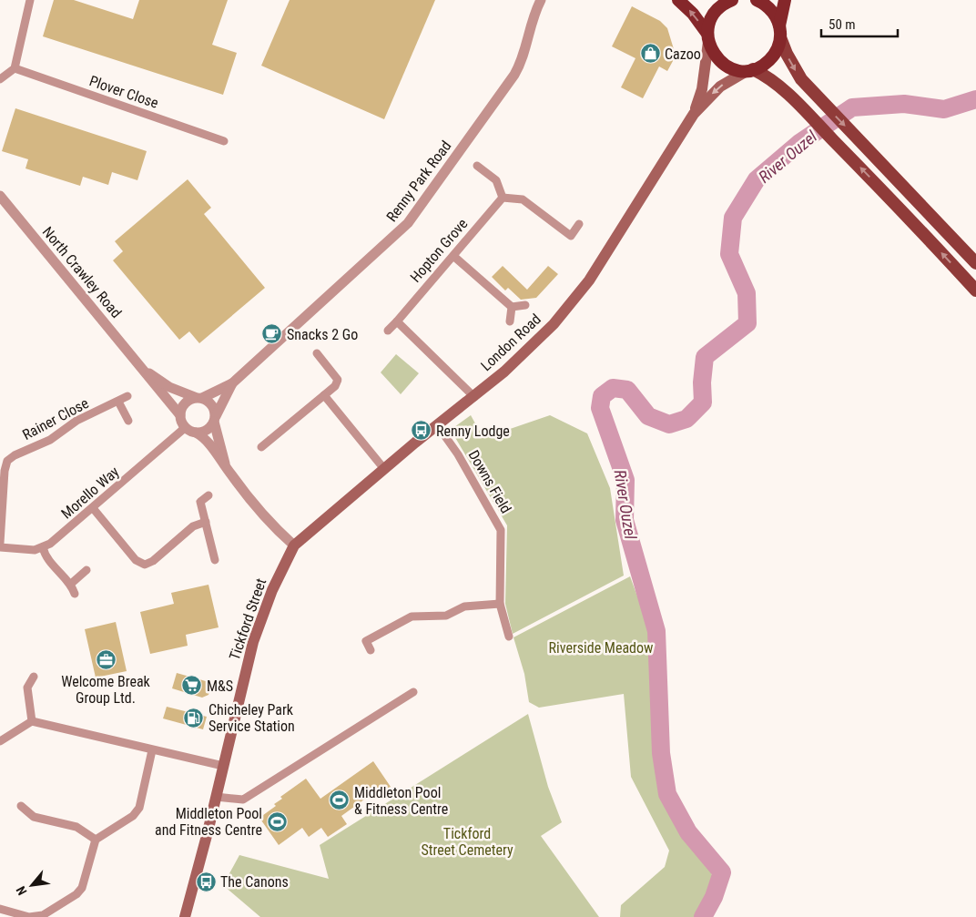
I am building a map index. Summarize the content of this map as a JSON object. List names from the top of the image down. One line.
{"streets":{"main road":["London Road","Tickford Street"],"street":["Plover Close","Renny Park Road","Hopton Grove","North Crawley Road","Rainer Close","Downs Field","Morello Way"]},"crossings":[["Renny Park Road","North Crawley Road"],["Renny Park Road","Morello Way"],["North Crawley Road","Morello Way"],["London Road","Downs Field"],["London Road","Tickford Street"]],"water":["River Ouzel"],"parks":["Riverside Meadow","Tickford Street Cemetery"],"places":{"shop":["Cazoo"],"cafe":["Snacks 2 Go"],"bus stop":["Renny Lodge","The Canons"],"office":["Welcome Break Group Ltd."],"supermarket":["M&S"],"fuel station":["Chicheley Park Service Station"],"sports":["Middleton Pool & Fitness Centre","Middleton Pool and Fitness Centre"]},"scale_bar":"50 m","north":"bottom left"}
